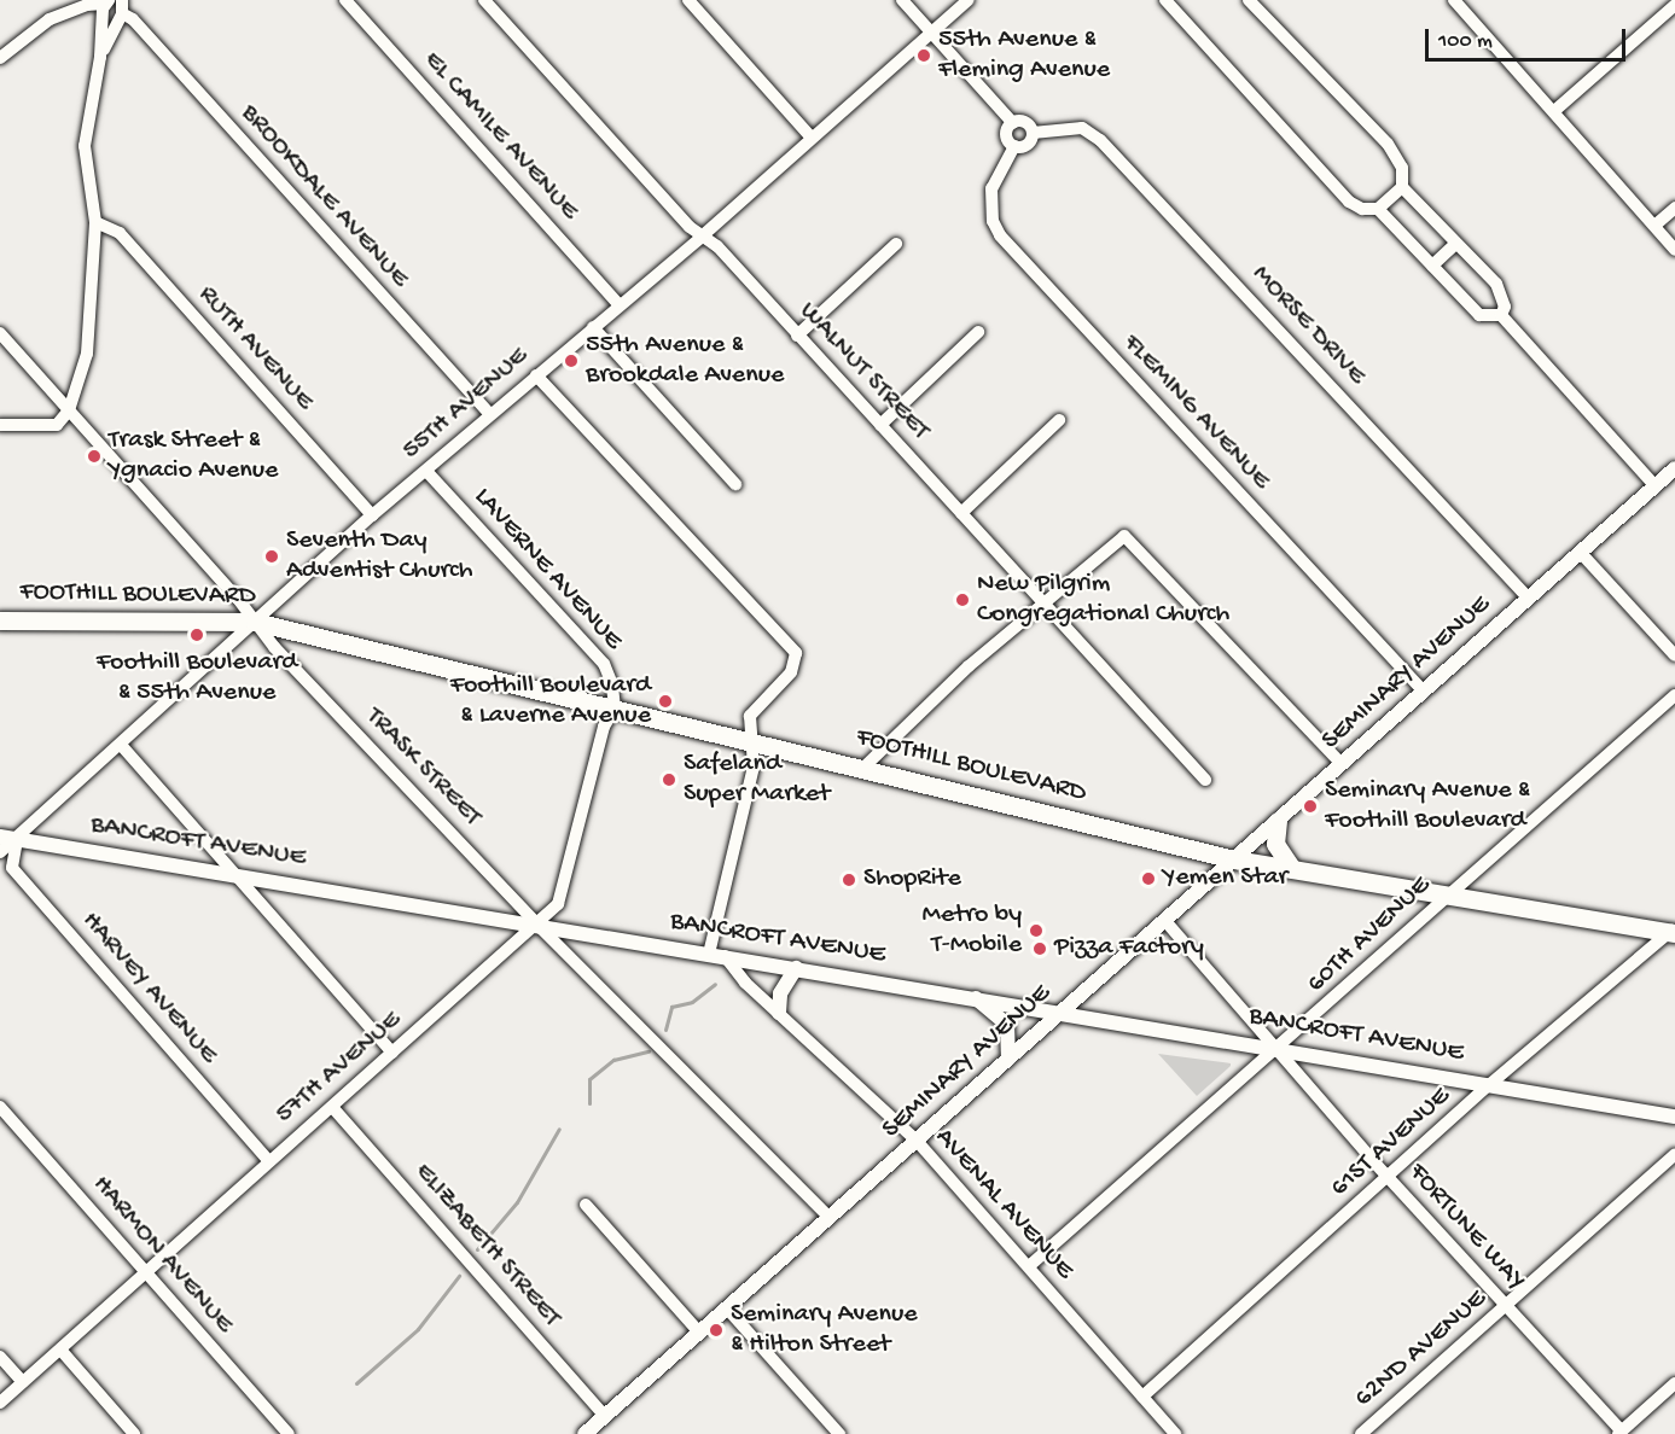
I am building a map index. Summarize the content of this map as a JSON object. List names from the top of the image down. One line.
{"streets":{"main road":["FOOTHILL BOULEVARD"],"street":["EL CAMILE AVENUE","BROOKDALE AVENUE","MORSE DRIVE","RUTH AVENUE","WALNUT STREET","55TH AVENUE","FLEMING AVENUE","LAVERNE AVENUE","SEMINARY AVENUE","TRASK STREET","BANCROFT AVENUE","60TH AVENUE","HARVEY AVENUE","57TH AVENUE","61ST AVENUE","AVENAL AVENUE","FORTUNE WAY","ELIZABETH STREET","HARMON AVENUE","62ND AVENUE"]},"crossings":[["EL CAMILE AVENUE","55TH AVENUE"],["BROOKDALE AVENUE","55TH AVENUE"],["MORSE DRIVE","FLEMING AVENUE"],["MORSE DRIVE","SEMINARY AVENUE"],["RUTH AVENUE","55TH AVENUE"],["WALNUT STREET","55TH AVENUE"],["55TH AVENUE","LAVERNE AVENUE"],["55TH AVENUE","FOOTHILL BOULEVARD"],["55TH AVENUE","TRASK STREET"],["55TH AVENUE","BANCROFT AVENUE"],["55TH AVENUE","HARVEY AVENUE"],["FLEMING AVENUE","SEMINARY AVENUE"],["LAVERNE AVENUE","FOOTHILL BOULEVARD"],["LAVERNE AVENUE","57TH AVENUE"],["FOOTHILL BOULEVARD","SEMINARY AVENUE"],["FOOTHILL BOULEVARD","TRASK STREET"],["FOOTHILL BOULEVARD","60TH AVENUE"],["FOOTHILL BOULEVARD","57TH AVENUE"],["FOOTHILL BOULEVARD","61ST AVENUE"],["SEMINARY AVENUE","TRASK STREET"],["SEMINARY AVENUE","BANCROFT AVENUE"],["SEMINARY AVENUE","AVENAL AVENUE"],["SEMINARY AVENUE","FORTUNE WAY"],["SEMINARY AVENUE","ELIZABETH STREET"],["TRASK STREET","BANCROFT AVENUE"],["TRASK STREET","57TH AVENUE"],["BANCROFT AVENUE","60TH AVENUE"],["BANCROFT AVENUE","HARVEY AVENUE"],["BANCROFT AVENUE","57TH AVENUE"],["BANCROFT AVENUE","61ST AVENUE"],["BANCROFT AVENUE","AVENAL AVENUE"],["BANCROFT AVENUE","FORTUNE WAY"],["60TH AVENUE","AVENAL AVENUE"],["60TH AVENUE","FORTUNE WAY"],["HARVEY AVENUE","57TH AVENUE"],["57TH AVENUE","ELIZABETH STREET"],["57TH AVENUE","HARMON AVENUE"],["61ST AVENUE","AVENAL AVENUE"],["61ST AVENUE","FORTUNE WAY"],["FORTUNE WAY","62ND AVENUE"]],"places":["55th Avenue & Fleming Avenue","55th Avenue & Brookdale Avenue","Trask Street & Ygnacio Avenue","Seventh Day Adventist Church","New Pilgrim Congregational Church","Foothill Boulevard & 55th Avenue","Foothill Boulevard & Laverne Avenue","Safeland Super Market","Seminary Avenue & Foothill Boulevard","Yemen Star","ShopRite","Metro by T-Mobile","Pizza Factory","Seminary Avenue & Hilton Street"],"scale_bar":"100 m"}
